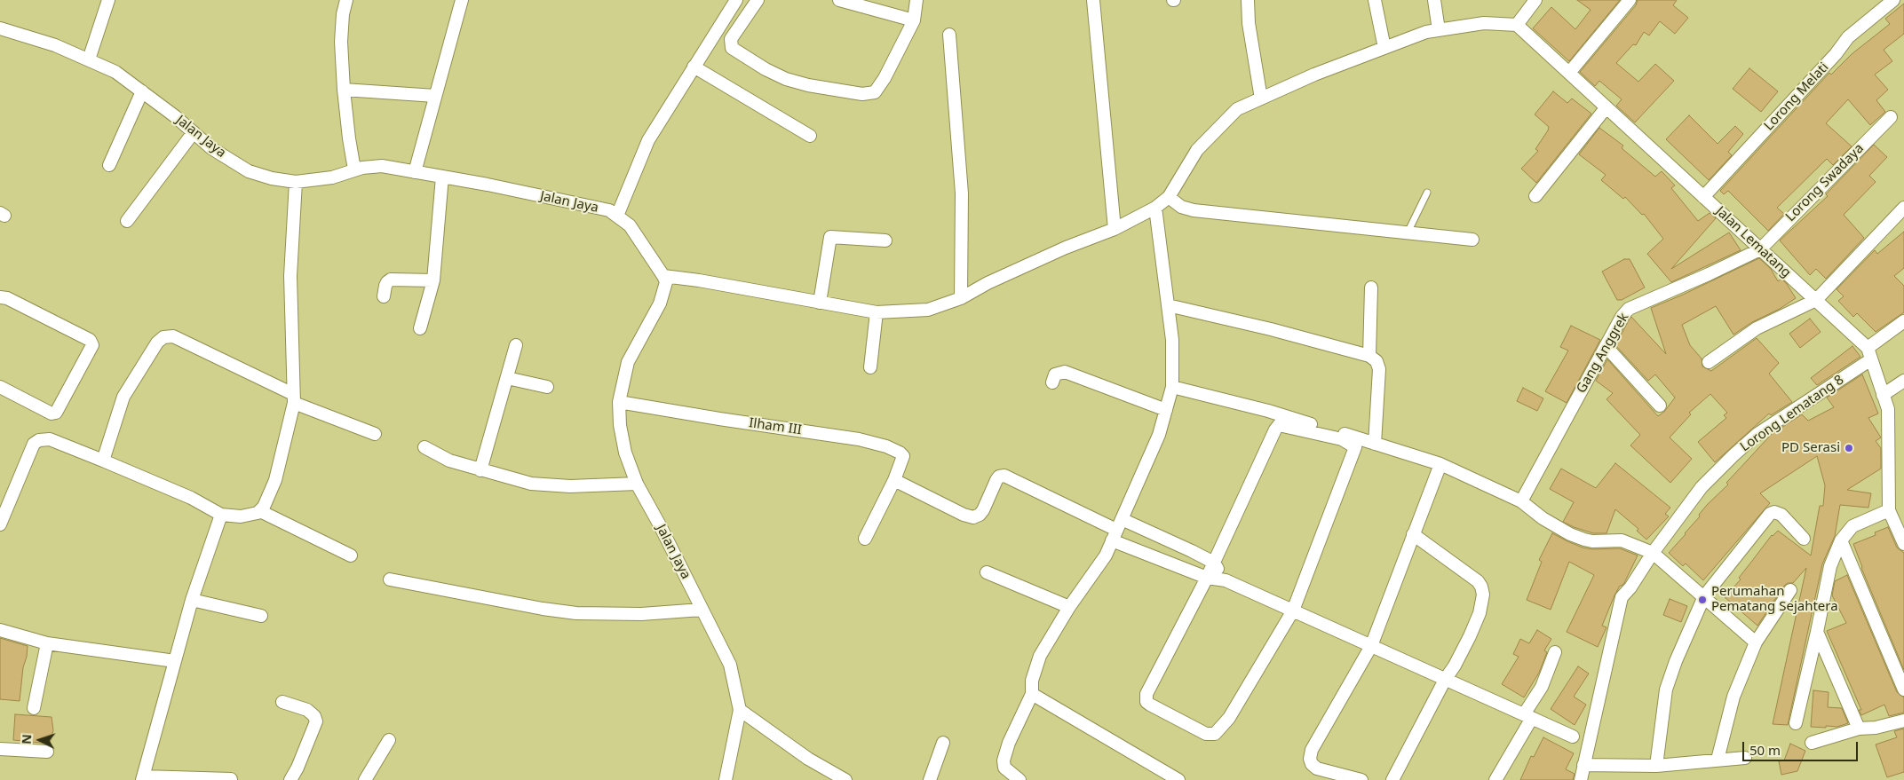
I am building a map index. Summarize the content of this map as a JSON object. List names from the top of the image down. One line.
{"streets":{"street":["Lorong Melati","Jalan Jaya","Lorong Swadaya","Jalan Lematang","Gang Anggrek","Lorong Lematang 8","Ilham III"]},"crossings":[["Lorong Melati","Jalan Lematang"],["Jalan Jaya","Ilham III"],["Lorong Swadaya","Jalan Lematang"],["Lorong Swadaya","Gang Anggrek"],["Jalan Lematang","Gang Anggrek"],["Jalan Lematang","Lorong Lematang 8"]],"places":["PD Serasi","Perumahan Pematang Sejahtera"],"scale_bar":"50 m","north":"left"}
